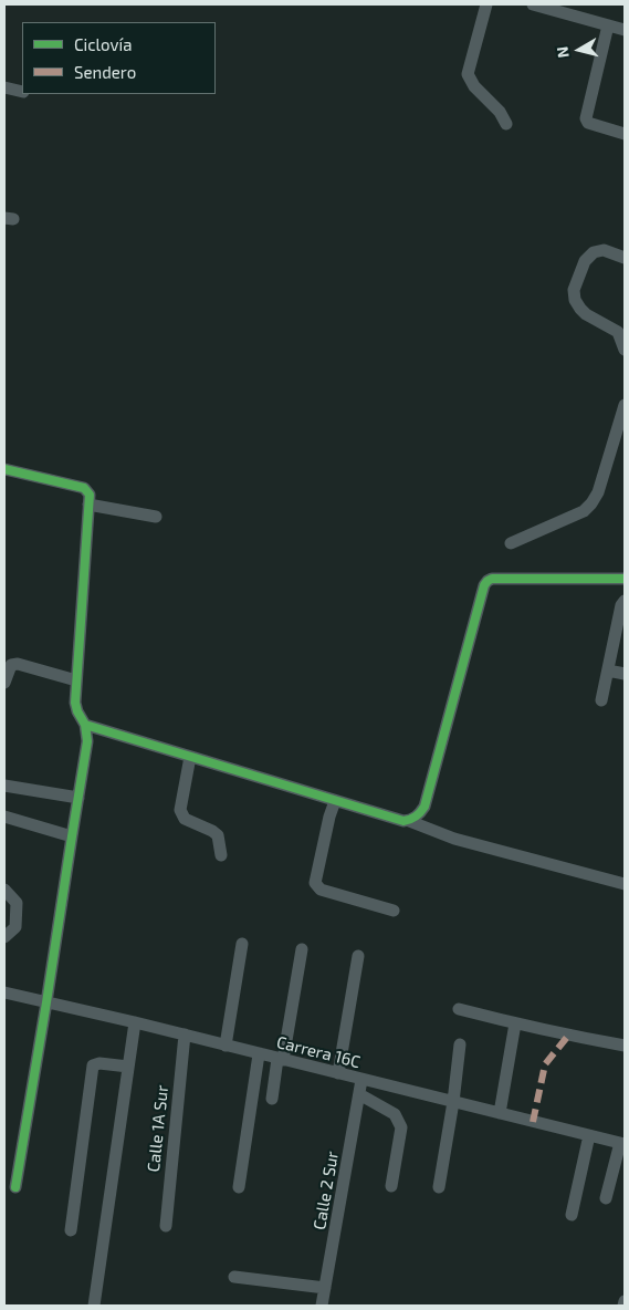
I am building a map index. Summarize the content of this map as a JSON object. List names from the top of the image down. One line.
{"streets":{"street":["Carrera 16C","Calle 1A Sur","Calle 2 Sur"]},"crossings":[["Carrera 16C","Calle 1A Sur"],["Carrera 16C","Calle 2 Sur"]],"legend":["Ciclovía","Sendero"],"north":"left"}
